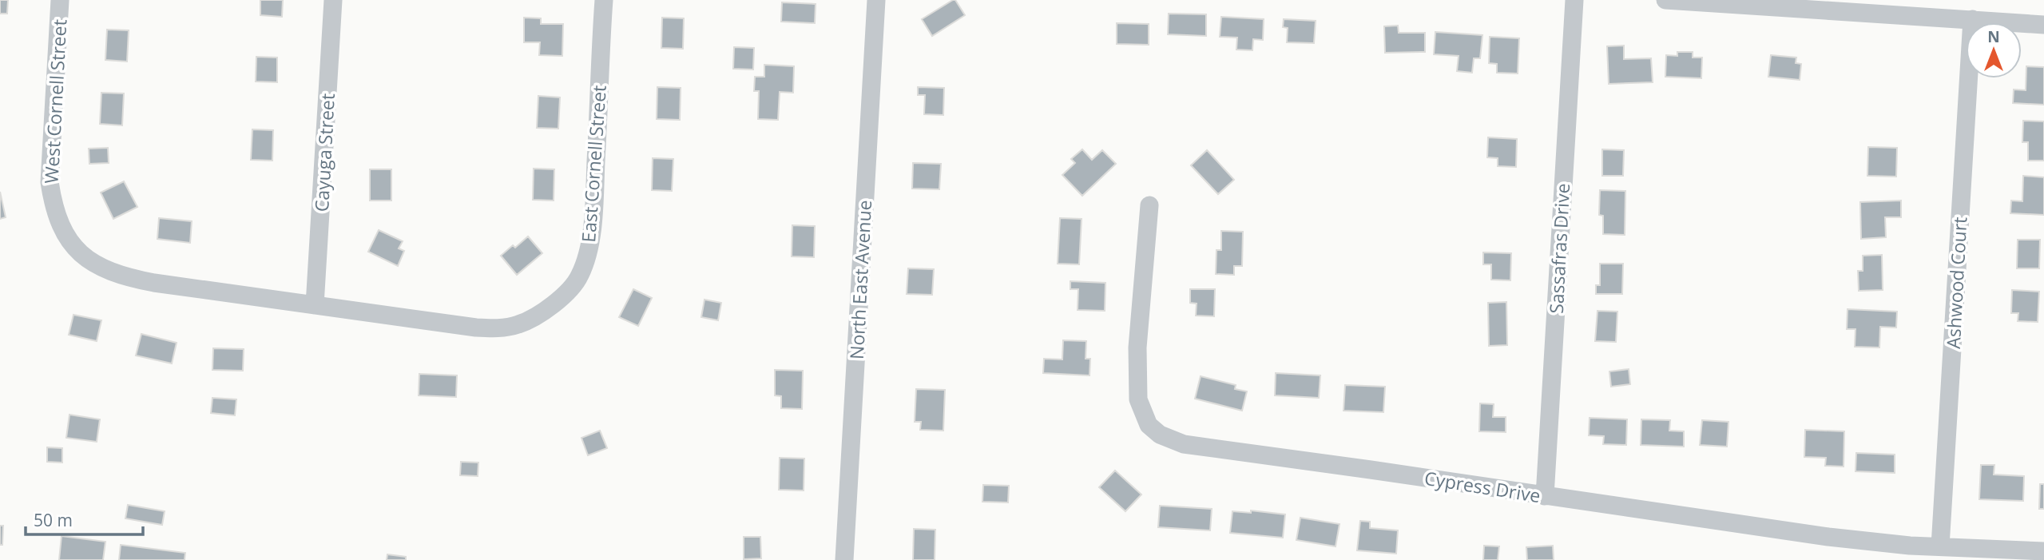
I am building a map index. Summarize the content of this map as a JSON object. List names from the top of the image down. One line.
{"streets":{"street":["West Cornell Street","Cayuga Street","East Cornell Street","Sassafras Drive","North East Avenue","Ashwood Court","Cypress Drive"]},"crossings":[["West Cornell Street","Cayuga Street"],["West Cornell Street","East Cornell Street"],["Cayuga Street","East Cornell Street"],["Sassafras Drive","Cypress Drive"],["Ashwood Court","Cypress Drive"]],"scale_bar":"50 m","north":"top"}
